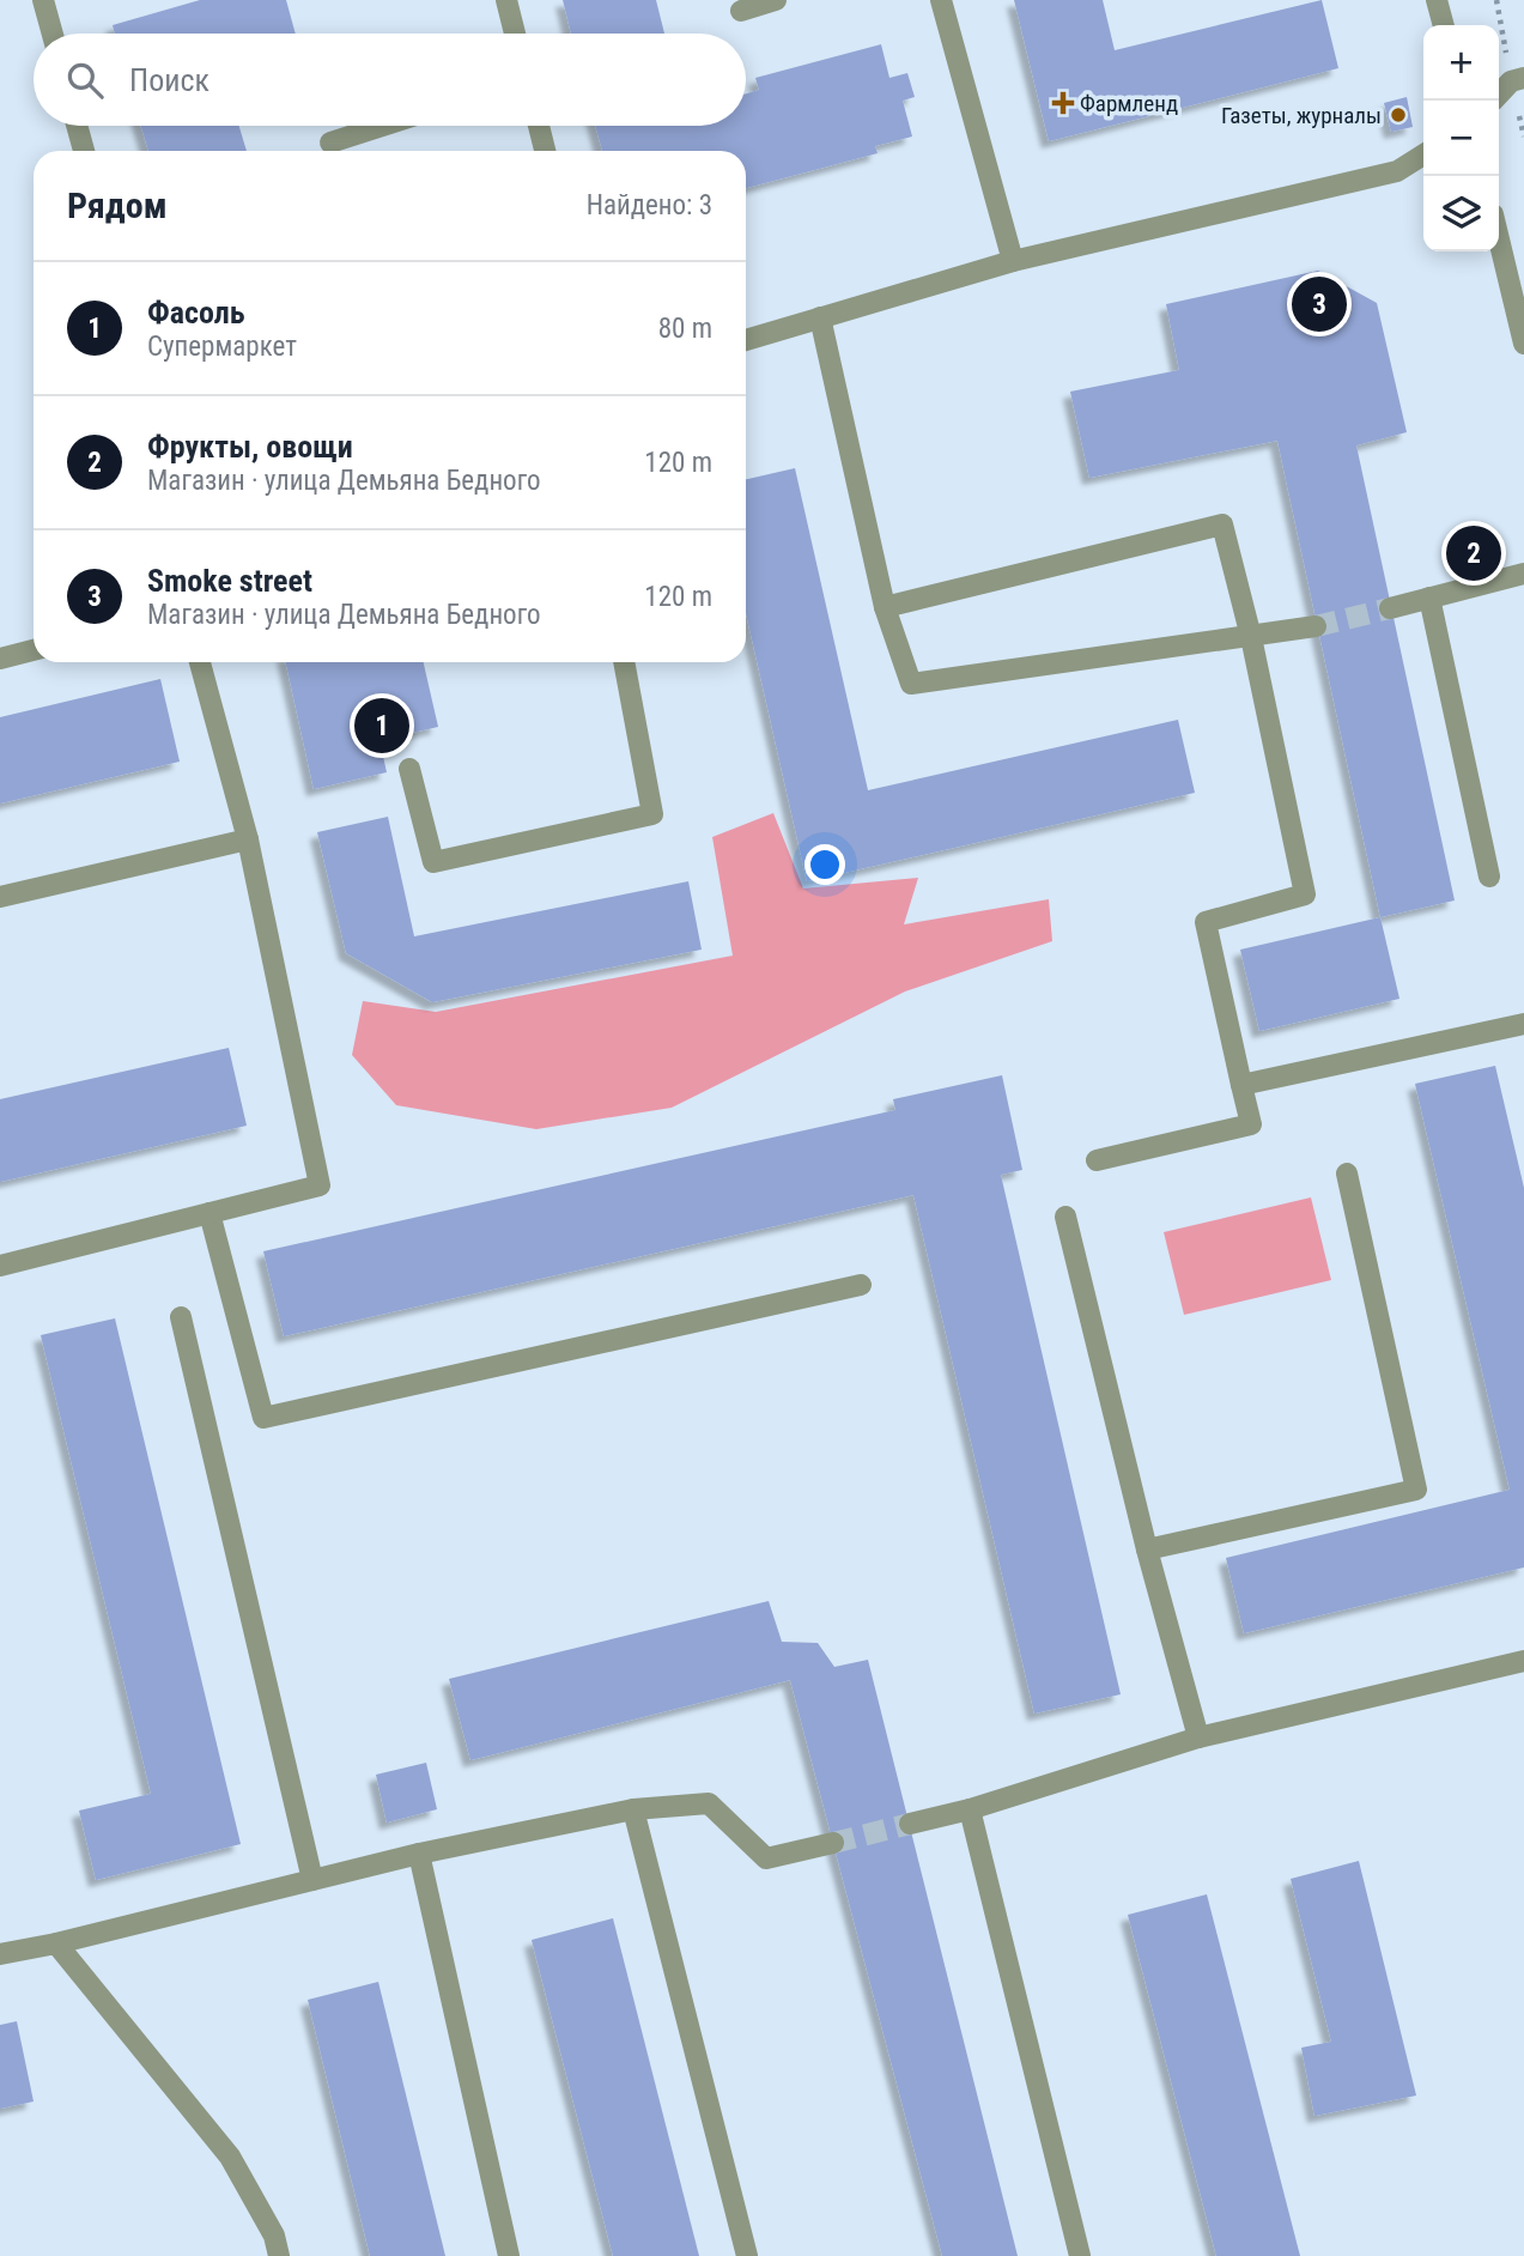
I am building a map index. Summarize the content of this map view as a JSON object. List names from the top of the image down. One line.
{"places":{"health":["Фармленд"],"other":["Газеты, журналы"]},"page":{"map_buttons":["+","−"],"search":"Поиск","heading":["Рядом","Найдено: 3"],"list":[{"mark":"1","name":"Фасоль","note":"Супермаркет","value":"80 m"},{"mark":"2","name":"Фрукты, овощи","note":"Магазин · улица Демьяна Бедного","value":"120 m"},{"mark":"3","name":"Smoke street","note":"Магазин · улица Демьяна Бедного","value":"120 m"}],"pins":["3","2","1"]}}
